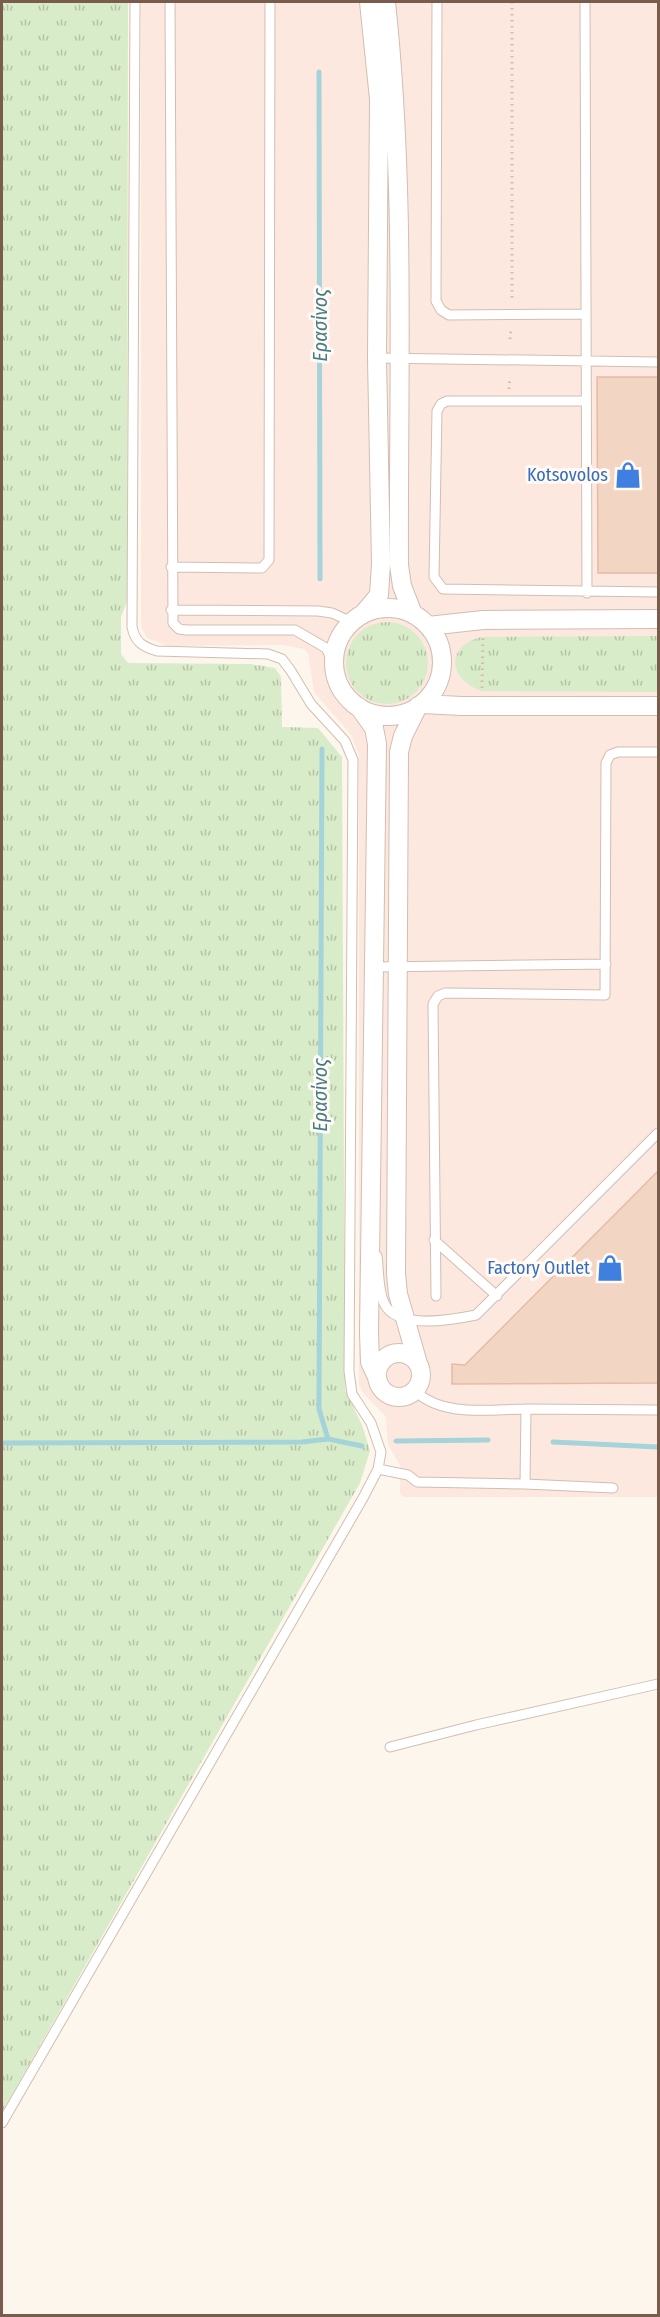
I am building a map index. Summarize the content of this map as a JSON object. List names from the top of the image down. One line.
{"water":["Ερασίνος"],"places":{"shop":["Kotsovolos","Factory Outlet"]}}
